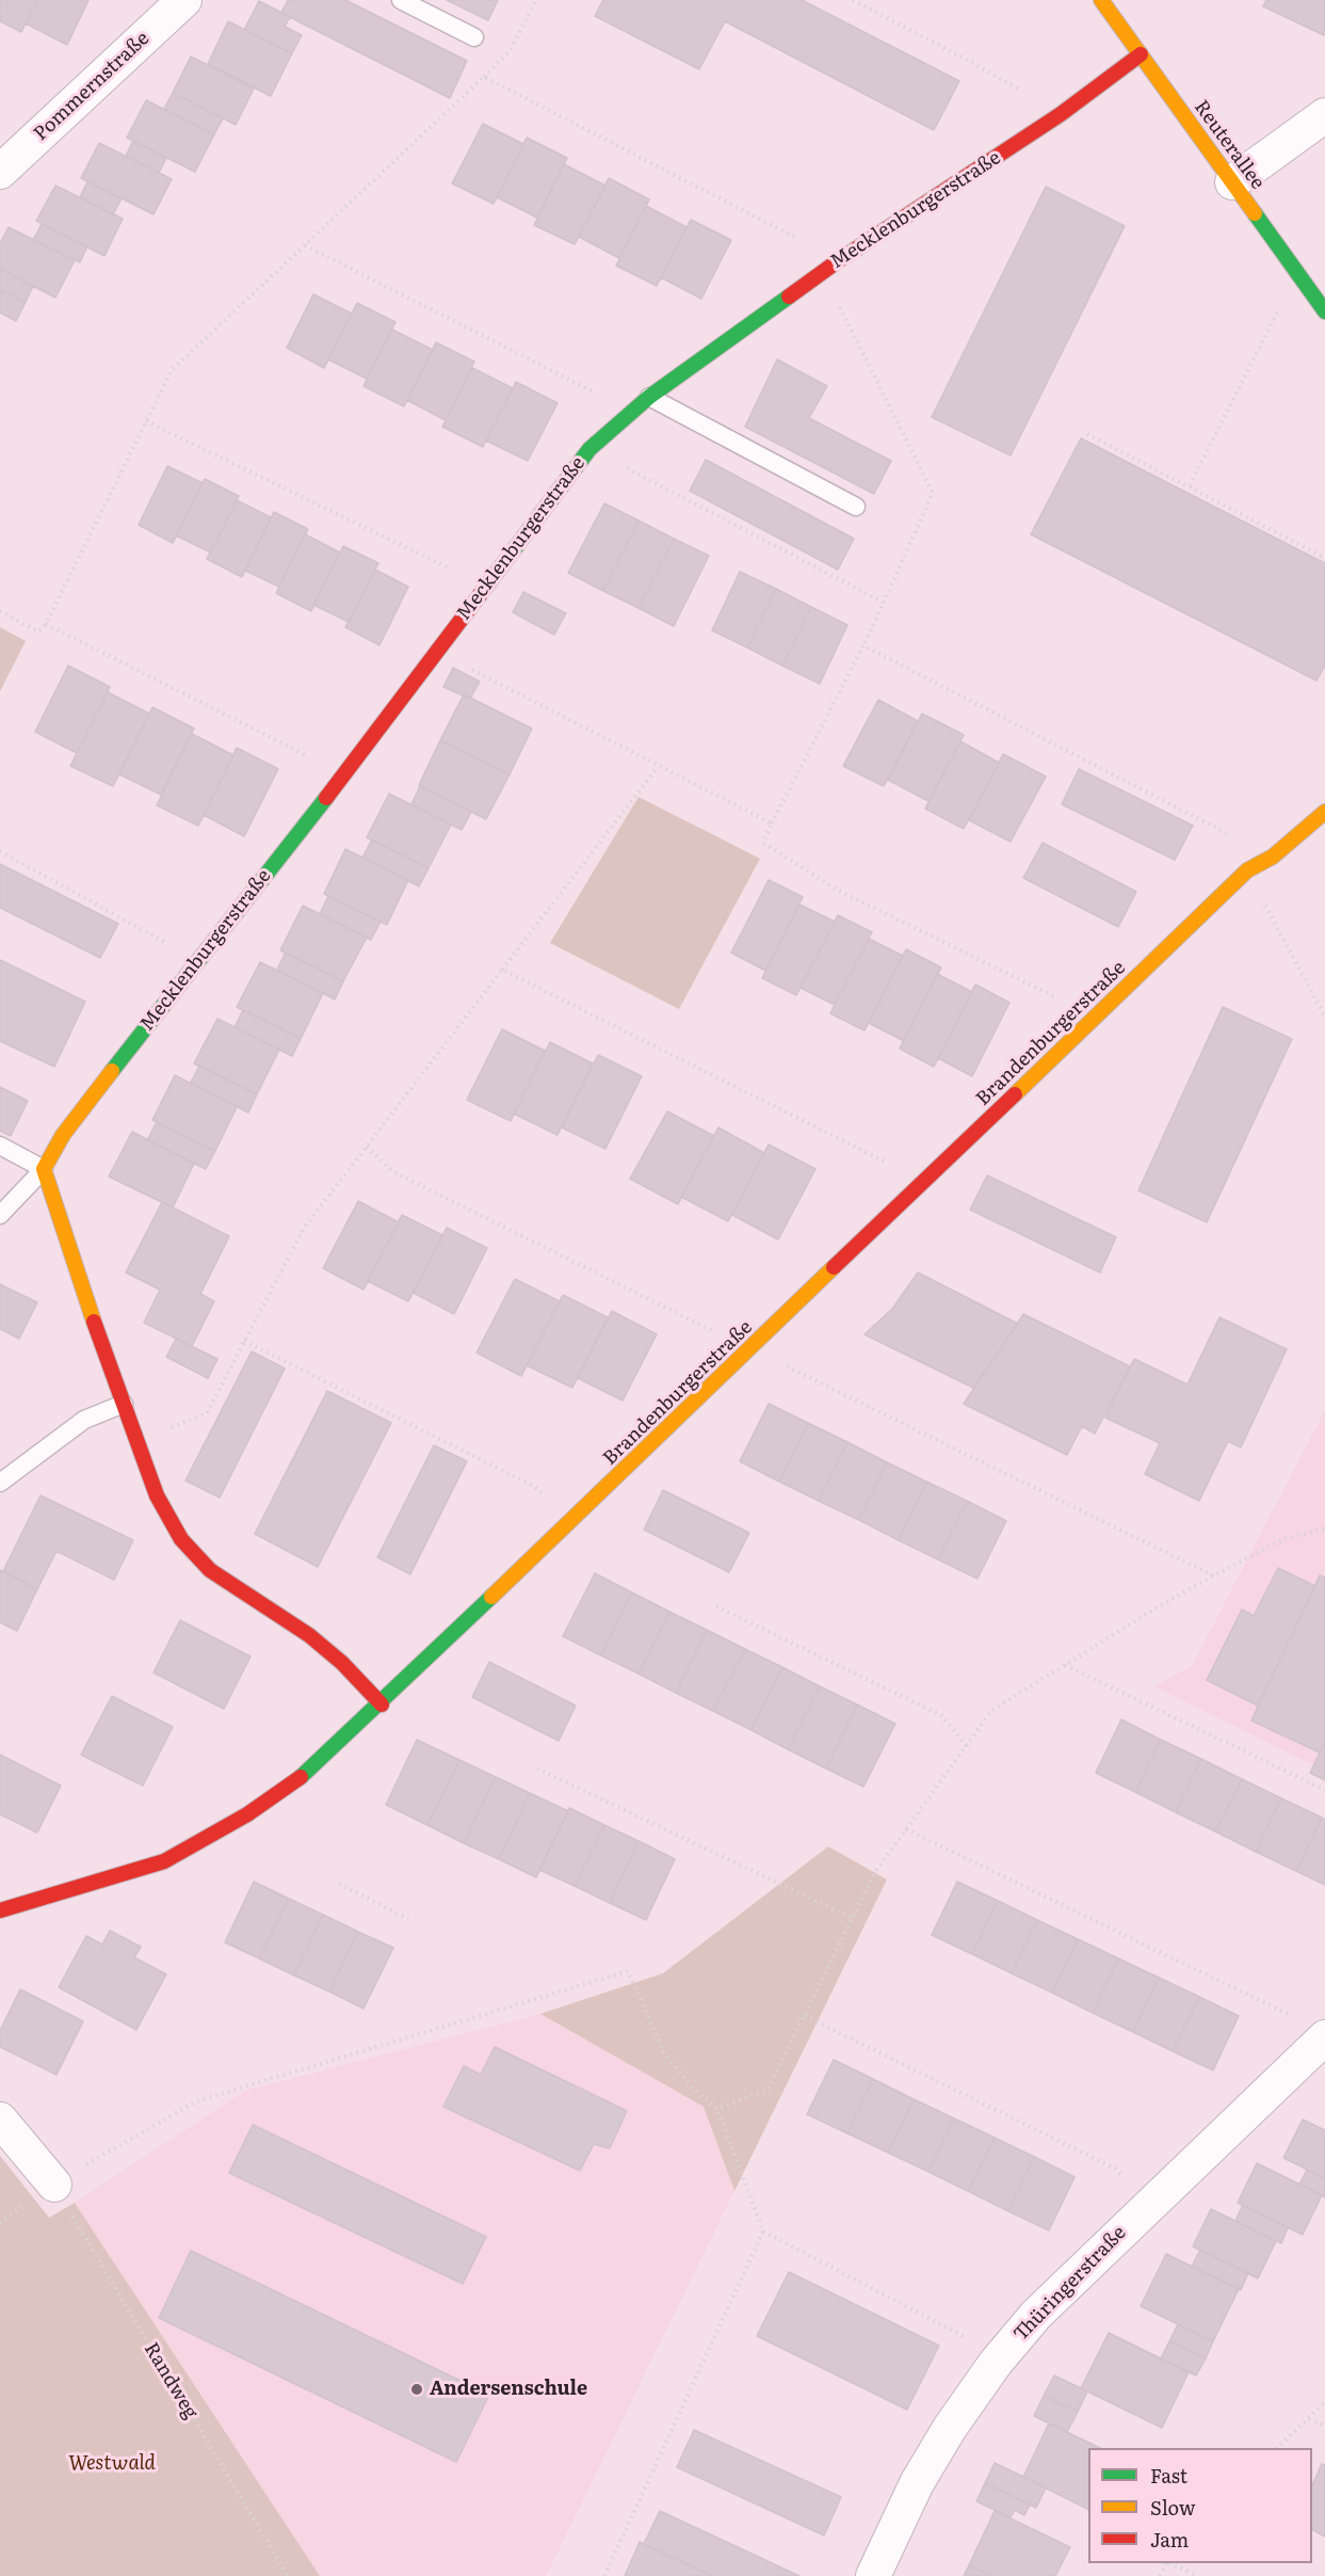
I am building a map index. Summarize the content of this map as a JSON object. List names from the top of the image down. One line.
{"streets":{"street":["Pommernstraße","Reuterallee","Mecklenburgerstraße","Brandenburgerstraße","Thüringerstraße"],"path":["Randweg"]},"crossings":[["Reuterallee","Mecklenburgerstraße"]],"parks":["Westwald"],"places":["Andersenschule"],"legend":["Fast","Slow","Jam"]}
